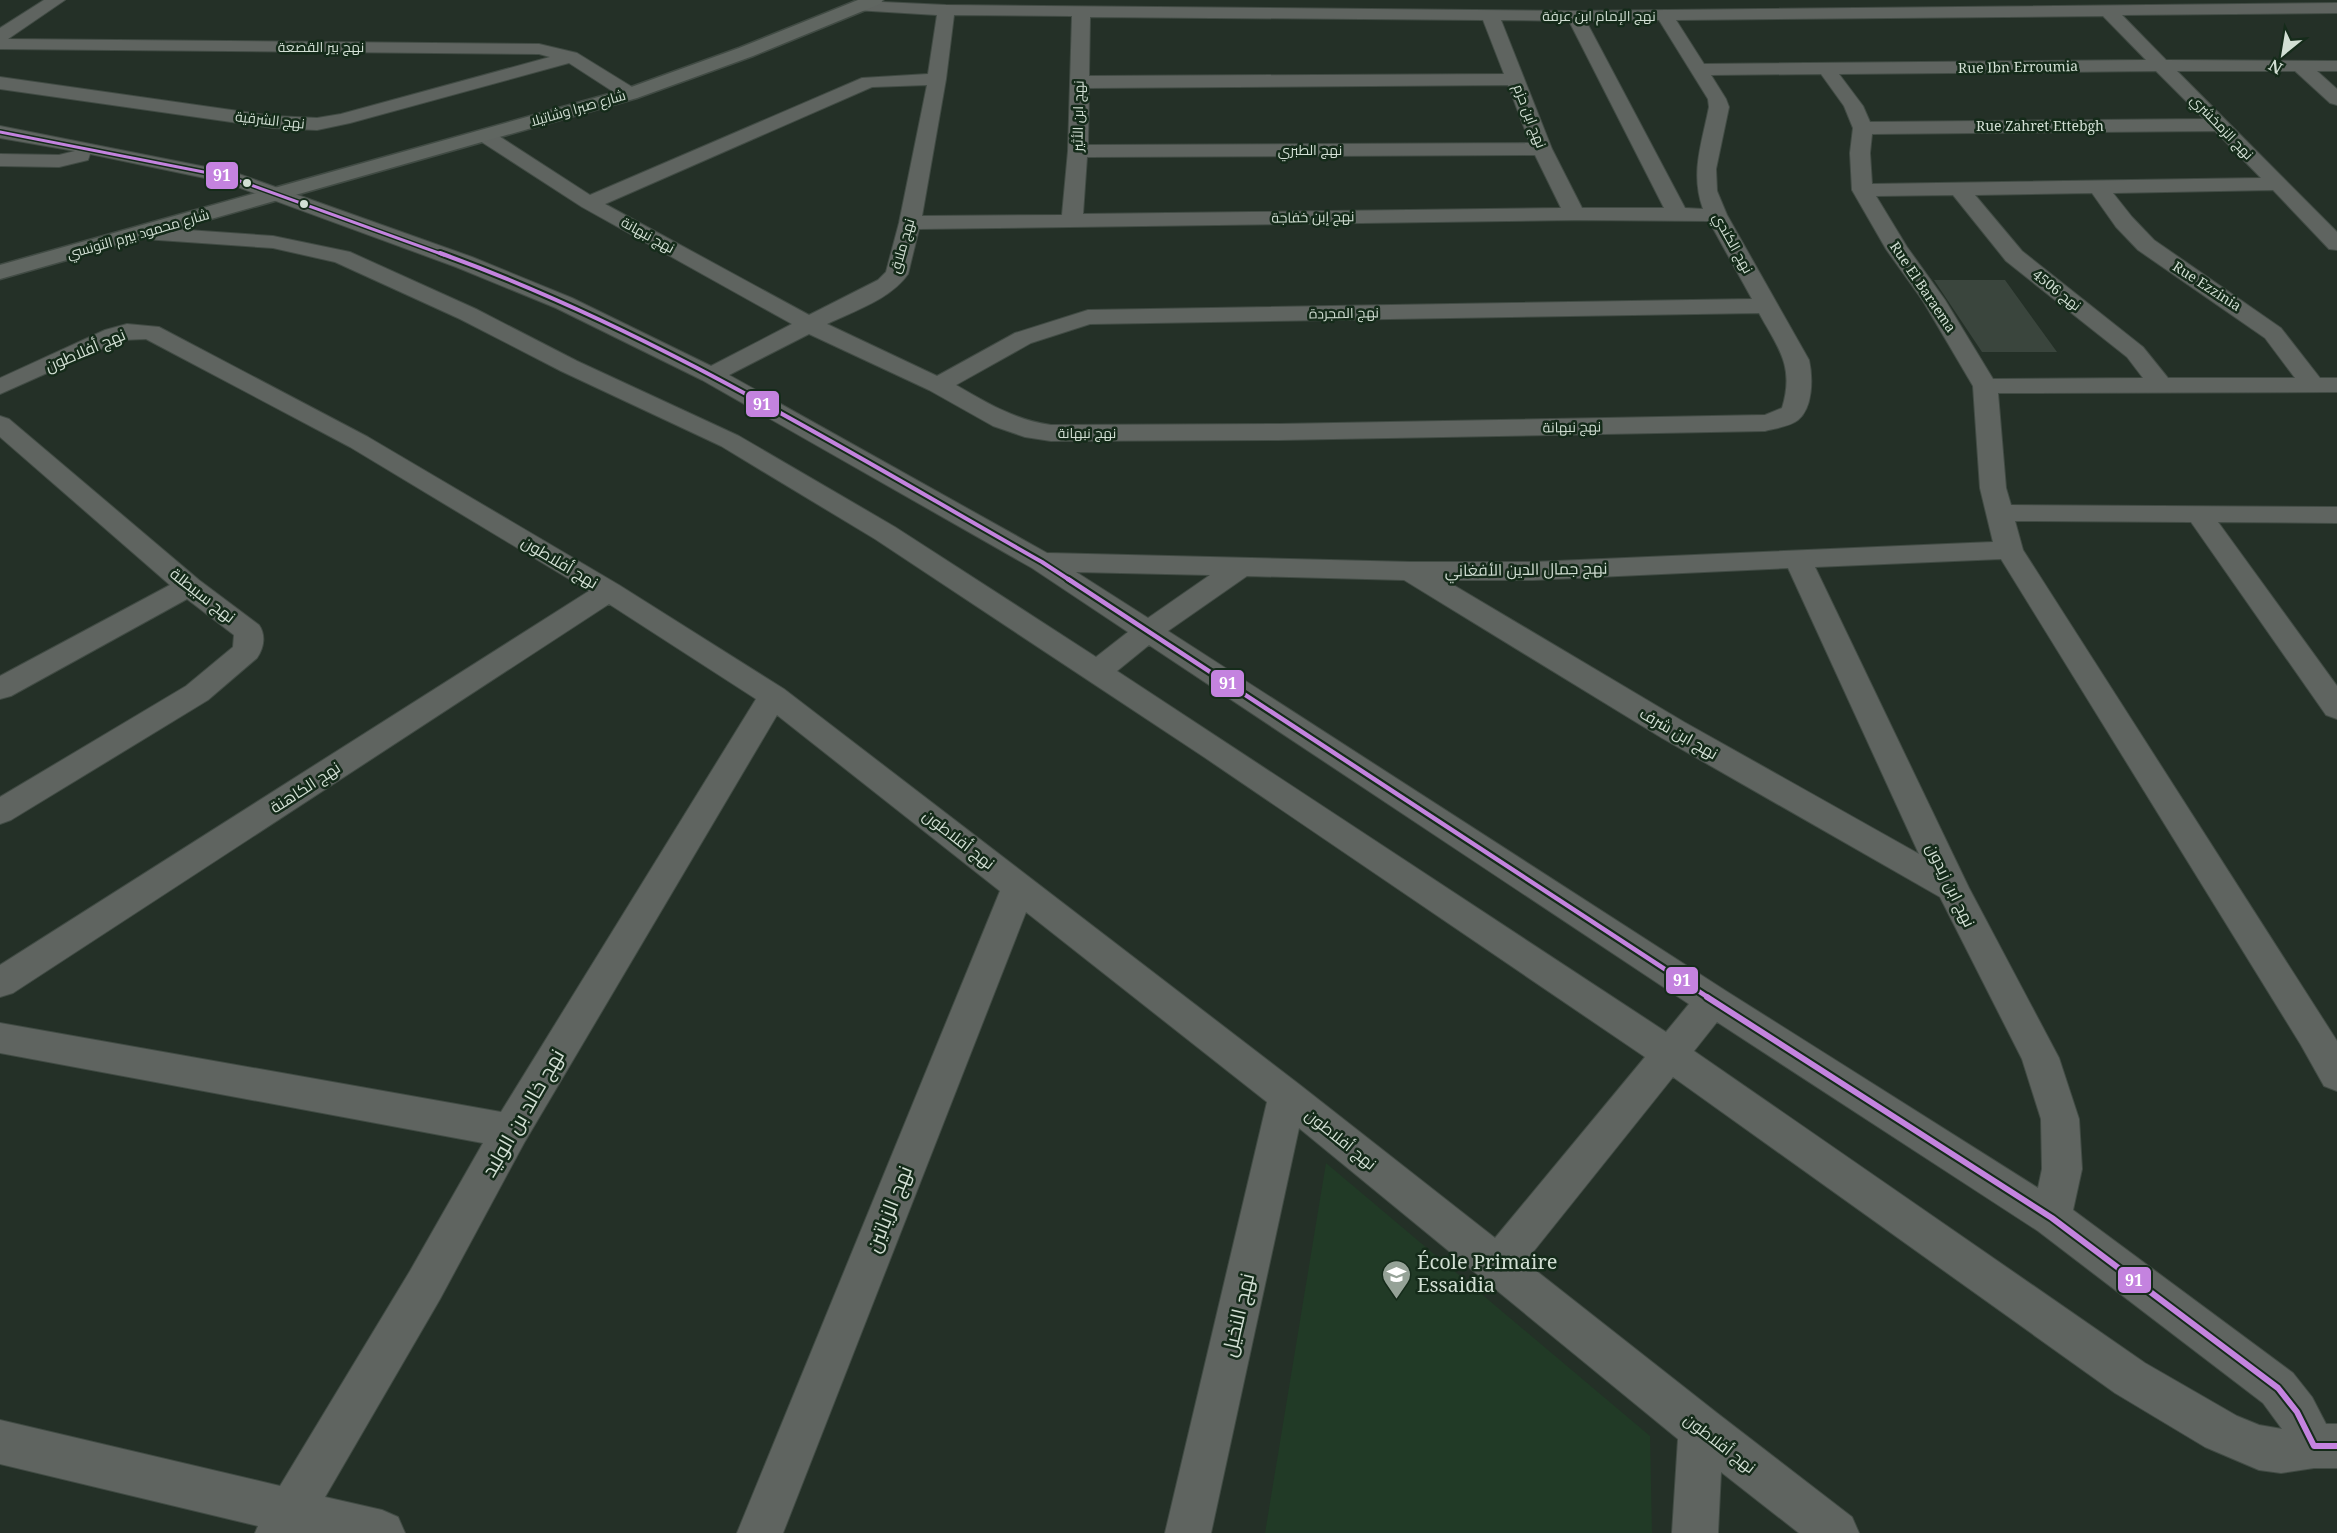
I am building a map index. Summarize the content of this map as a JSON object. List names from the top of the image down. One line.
{"streets":{"main road":["شارع صبرا وشاتيلا","شارع محمود بيرم التونسي"],"street":["نهج الإمام ابن عرفة","نهج بير القصعة","Rue Ibn Erroumia","نهج ابن الأثير","نهج ابن حزم","نهج الشرقية","Rue Zahret Ettebgh","نهج الزمخشري","نهج الطبري","نهج إبن خفاجة","نهج نبهانة","نهج الكندي","نهج ملاق","Rue Ezzinia","Rue El Baraema","نهج 4506","نهج المجردة","نهج أفلاطون","نهج جمال الدين الأفغاني","نهج سبيطلة","نهج ابن شرف","نهج الكاهنة","نهج ابن زيدون","نهج خالد بن الوليد","نهج الزياتين","نهج النخيل"]},"crossings":[["نهج الإمام ابن عرفة","شارع صبرا وشاتيلا"],["نهج الإمام ابن عرفة","نهج ابن الأثير"],["نهج الإمام ابن عرفة","نهج ابن حزم"],["نهج الإمام ابن عرفة","نهج الزمخشري"],["نهج الإمام ابن عرفة","نهج الكندي"],["نهج الإمام ابن عرفة","نهج ملاق"],["نهج بير القصعة","شارع صبرا وشاتيلا"],["نهج بير القصعة","نهج الشرقية"],["Rue Ibn Erroumia","نهج الزمخشري"],["Rue Ibn Erroumia","نهج الكندي"],["شارع صبرا وشاتيلا","شارع محمود بيرم التونسي"],["شارع صبرا وشاتيلا","نهج نبهانة"],["نهج ابن الأثير","نهج الطبري"],["نهج ابن الأثير","نهج إبن خفاجة"],["نهج ابن حزم","نهج الطبري"],["نهج ابن حزم","نهج إبن خفاجة"],["Rue Zahret Ettebgh","نهج الزمخشري"],["Rue Zahret Ettebgh","Rue El Baraema"],["نهج إبن خفاجة","نهج الكندي"],["نهج إبن خفاجة","نهج ملاق"],["نهج نبهانة","نهج الكندي"],["نهج نبهانة","نهج ملاق"],["نهج نبهانة","نهج المجردة"],["نهج الكندي","نهج المجردة"],["Rue El Baraema","نهج جمال الدين الأفغاني"],["نهج أفلاطون","نهج الكاهنة"],["نهج أفلاطون","نهج خالد بن الوليد"],["نهج أفلاطون","نهج الزياتين"],["نهج أفلاطون","نهج النخيل"],["نهج جمال الدين الأفغاني","نهج ابن شرف"],["نهج جمال الدين الأفغاني","نهج ابن زيدون"],["نهج ابن شرف","نهج ابن زيدون"]],"places":{"school or university":["École Primaire Essaidia"]},"lines":["transit line 91"],"north":"bottom left"}
